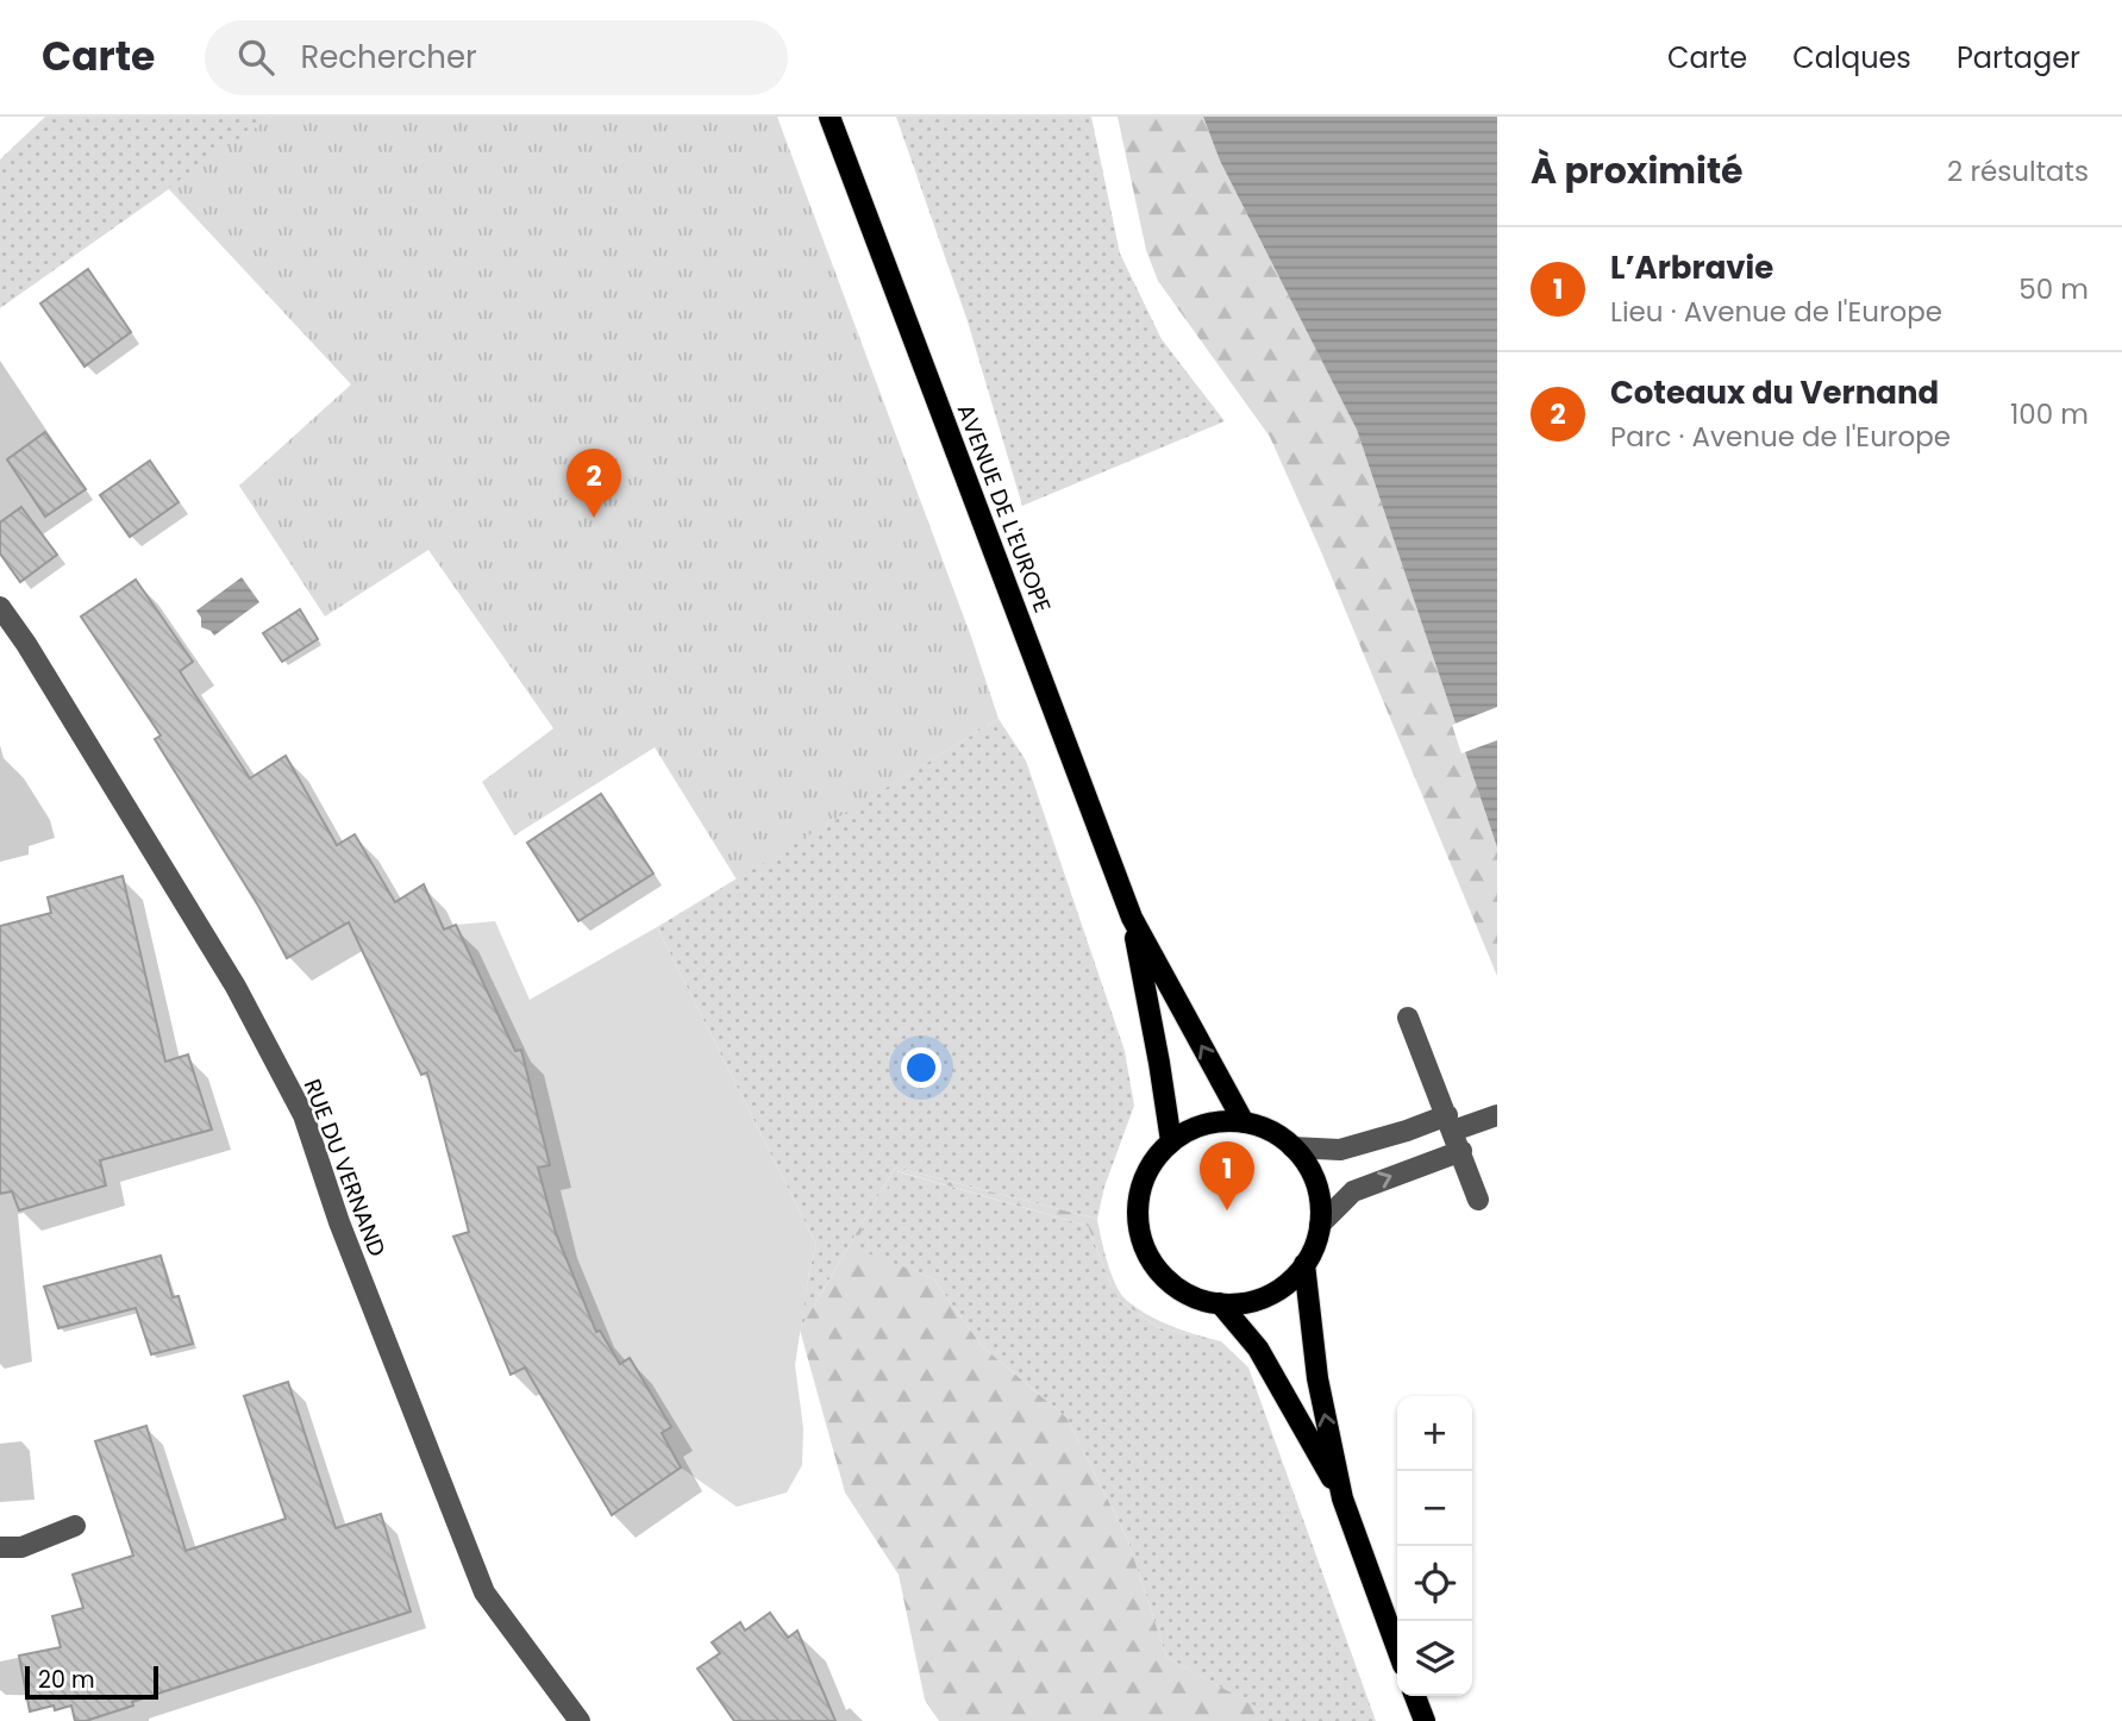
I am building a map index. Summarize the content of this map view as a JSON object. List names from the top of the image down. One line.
{"streets":{"main road":["AVENUE DE L'EUROPE"],"street":["RUE DU VERNAND"]},"scale_bar":"20 m","page":{"header":"Carte","search":"Rechercher","nav":["Carte","Calques","Partager"],"heading":["À proximité","2 résultats"],"list":[{"mark":"1","name":"L’Arbravie","note":"Lieu · Avenue de l'Europe","value":"50 m"},{"mark":"2","name":"Coteaux du Vernand","note":"Parc · Avenue de l'Europe","value":"100 m"}],"pins":["2","1"],"map_buttons":["+","−"],"scale":"20 m"}}
